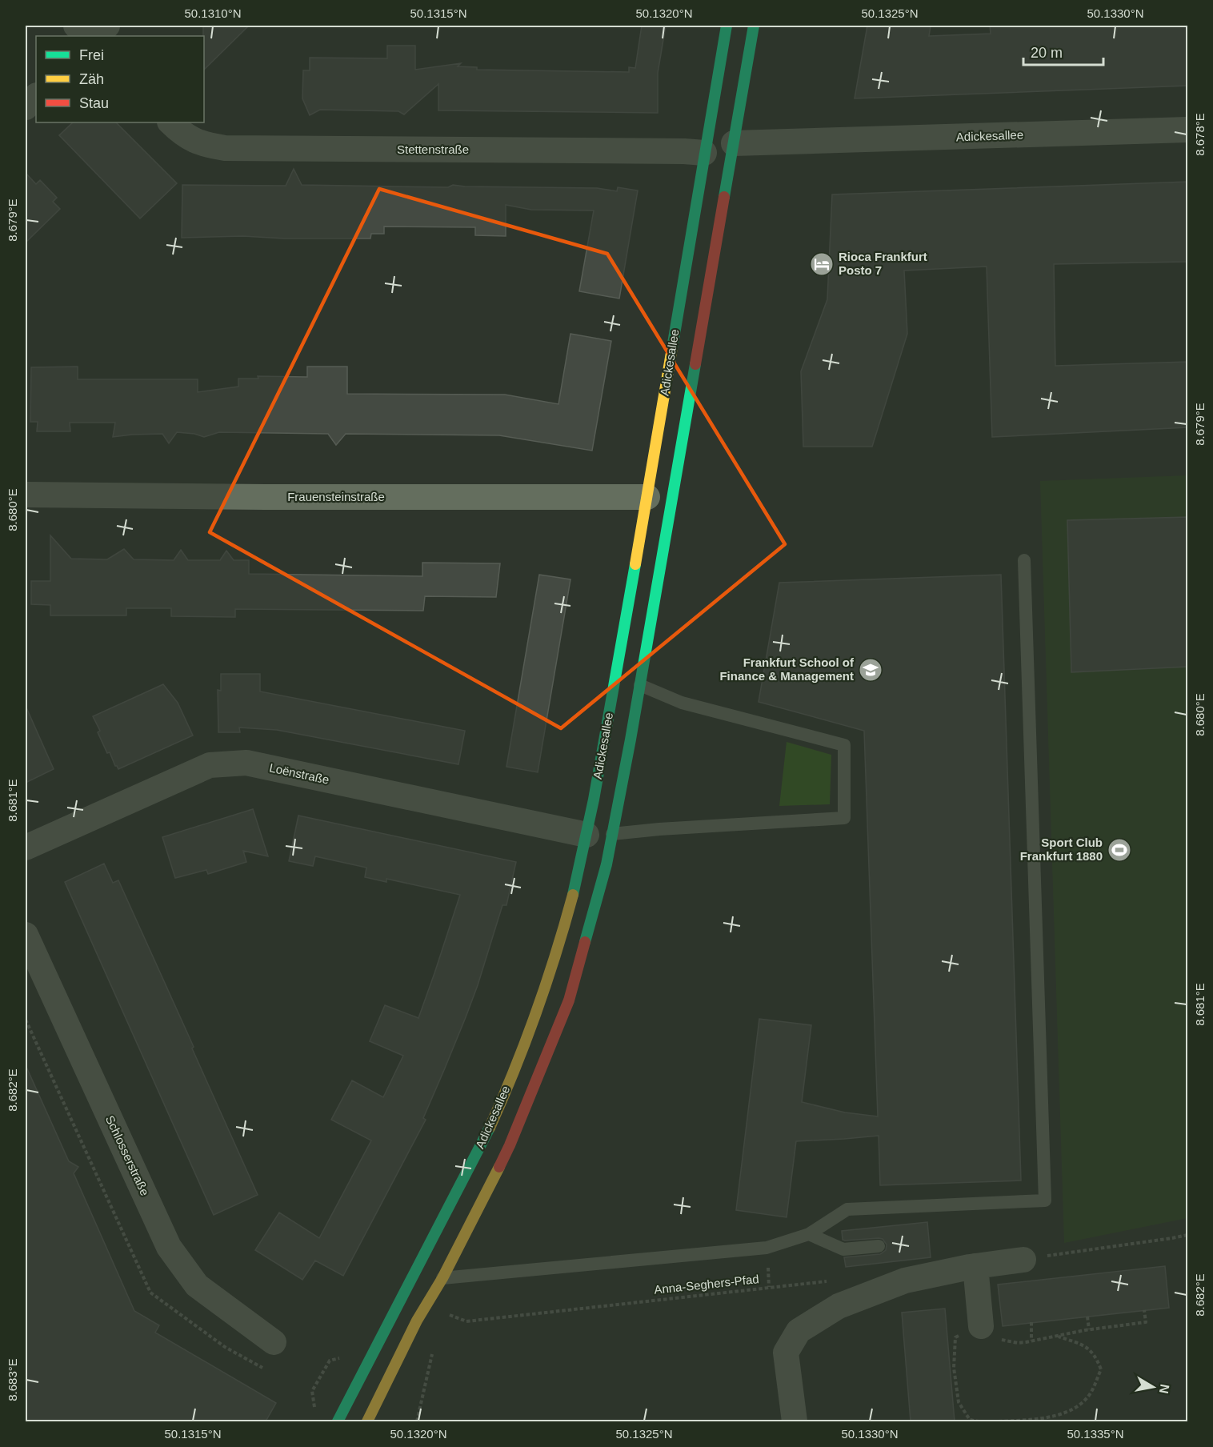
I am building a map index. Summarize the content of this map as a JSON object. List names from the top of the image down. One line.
{"streets":{"main road":["Adickesallee"],"street":["Stettenstraße","Frauensteinstraße","Loënstraße","Schlosserstraße"],"path":["Anna-Seghers-Pfad"]},"crossings":[["Adickesallee","Stettenstraße"],["Adickesallee","Frauensteinstraße"],["Adickesallee","Loënstraße"]],"places":{"hotel":["Rioca Frankfurt Posto 7"],"school or university":["Frankfurt School of Finance & Management"],"sports":["Sport Club Frankfurt 1880"]},"legend":["Frei","Zäh","Stau"],"scale_bar":"20 m","north":"right","coordinates":["50.1310°N","50.1315°N","50.1320°N","50.1325°N","50.1330°N","8.678°E","8.679°E","8.680°E","8.681°E","8.682°E","8.683°E","50.1335°N"]}
